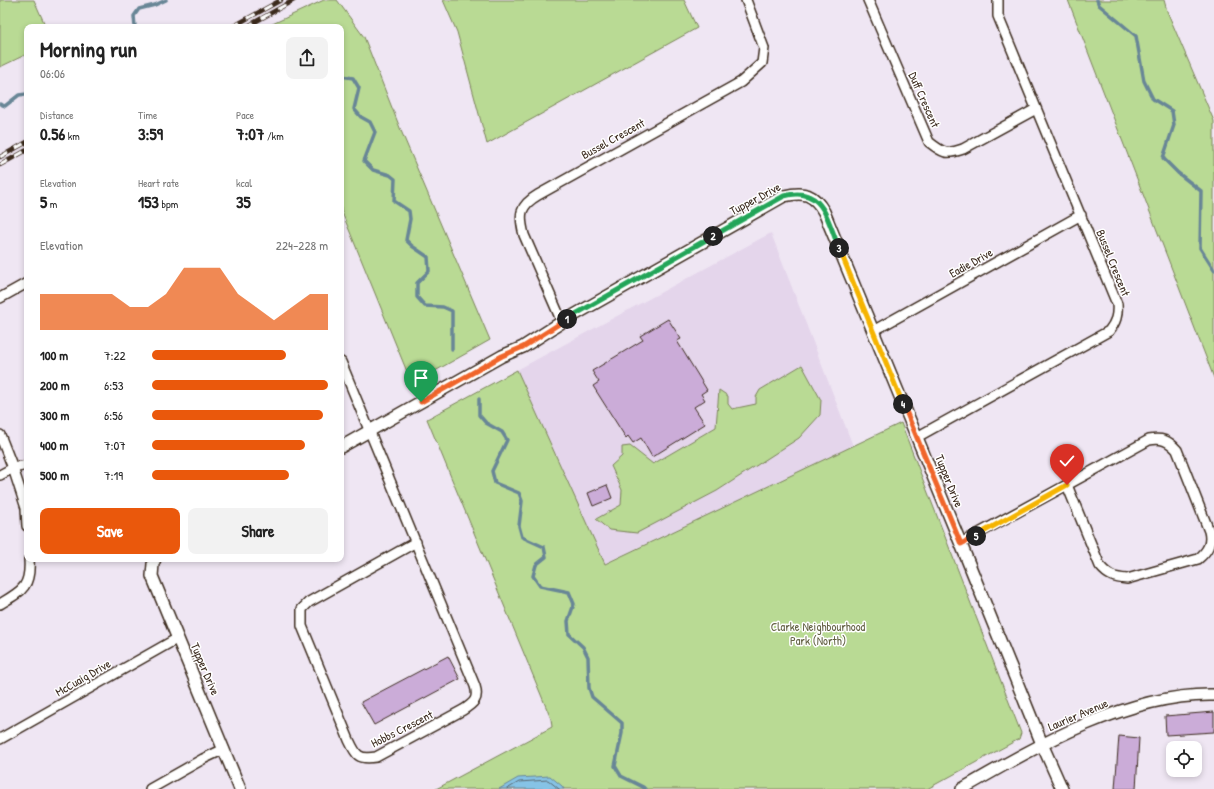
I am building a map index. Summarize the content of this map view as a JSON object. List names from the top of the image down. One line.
{"streets":{"street":["Duff Crescent","Bussel Crescent","Tupper Drive","Eadie Drive","McCuaig Drive","Laurier Avenue","Hobbs Crescent"]},"crossings":[["Duff Crescent","Bussel Crescent"],["Bussel Crescent","Tupper Drive"],["Bussel Crescent","Eadie Drive"],["Tupper Drive","Eadie Drive"],["Tupper Drive","McCuaig Drive"],["Tupper Drive","Laurier Avenue"],["Tupper Drive","Hobbs Crescent"]],"parks":["Clarke Neighbourhood Park (North)"],"page":{"heading":["Morning run","06:06"],"stats":[["Distance","0.56 km"],["Time","3:59"],["Pace","7:07 /km"],["Elevation","5 m"],["Heart rate","153 bpm"],["kcal","35"]],"pins":["2","3","1","4","5"],"chart":["Elevation","224–228 m"],"list":[{"name":"100 m","note":"7:22"},{"name":"200 m","note":"6:53"},{"name":"300 m","note":"6:56"},{"name":"400 m","note":"7:07"},{"name":"500 m","note":"7:19"}],"buttons":["Save","Share"]}}
